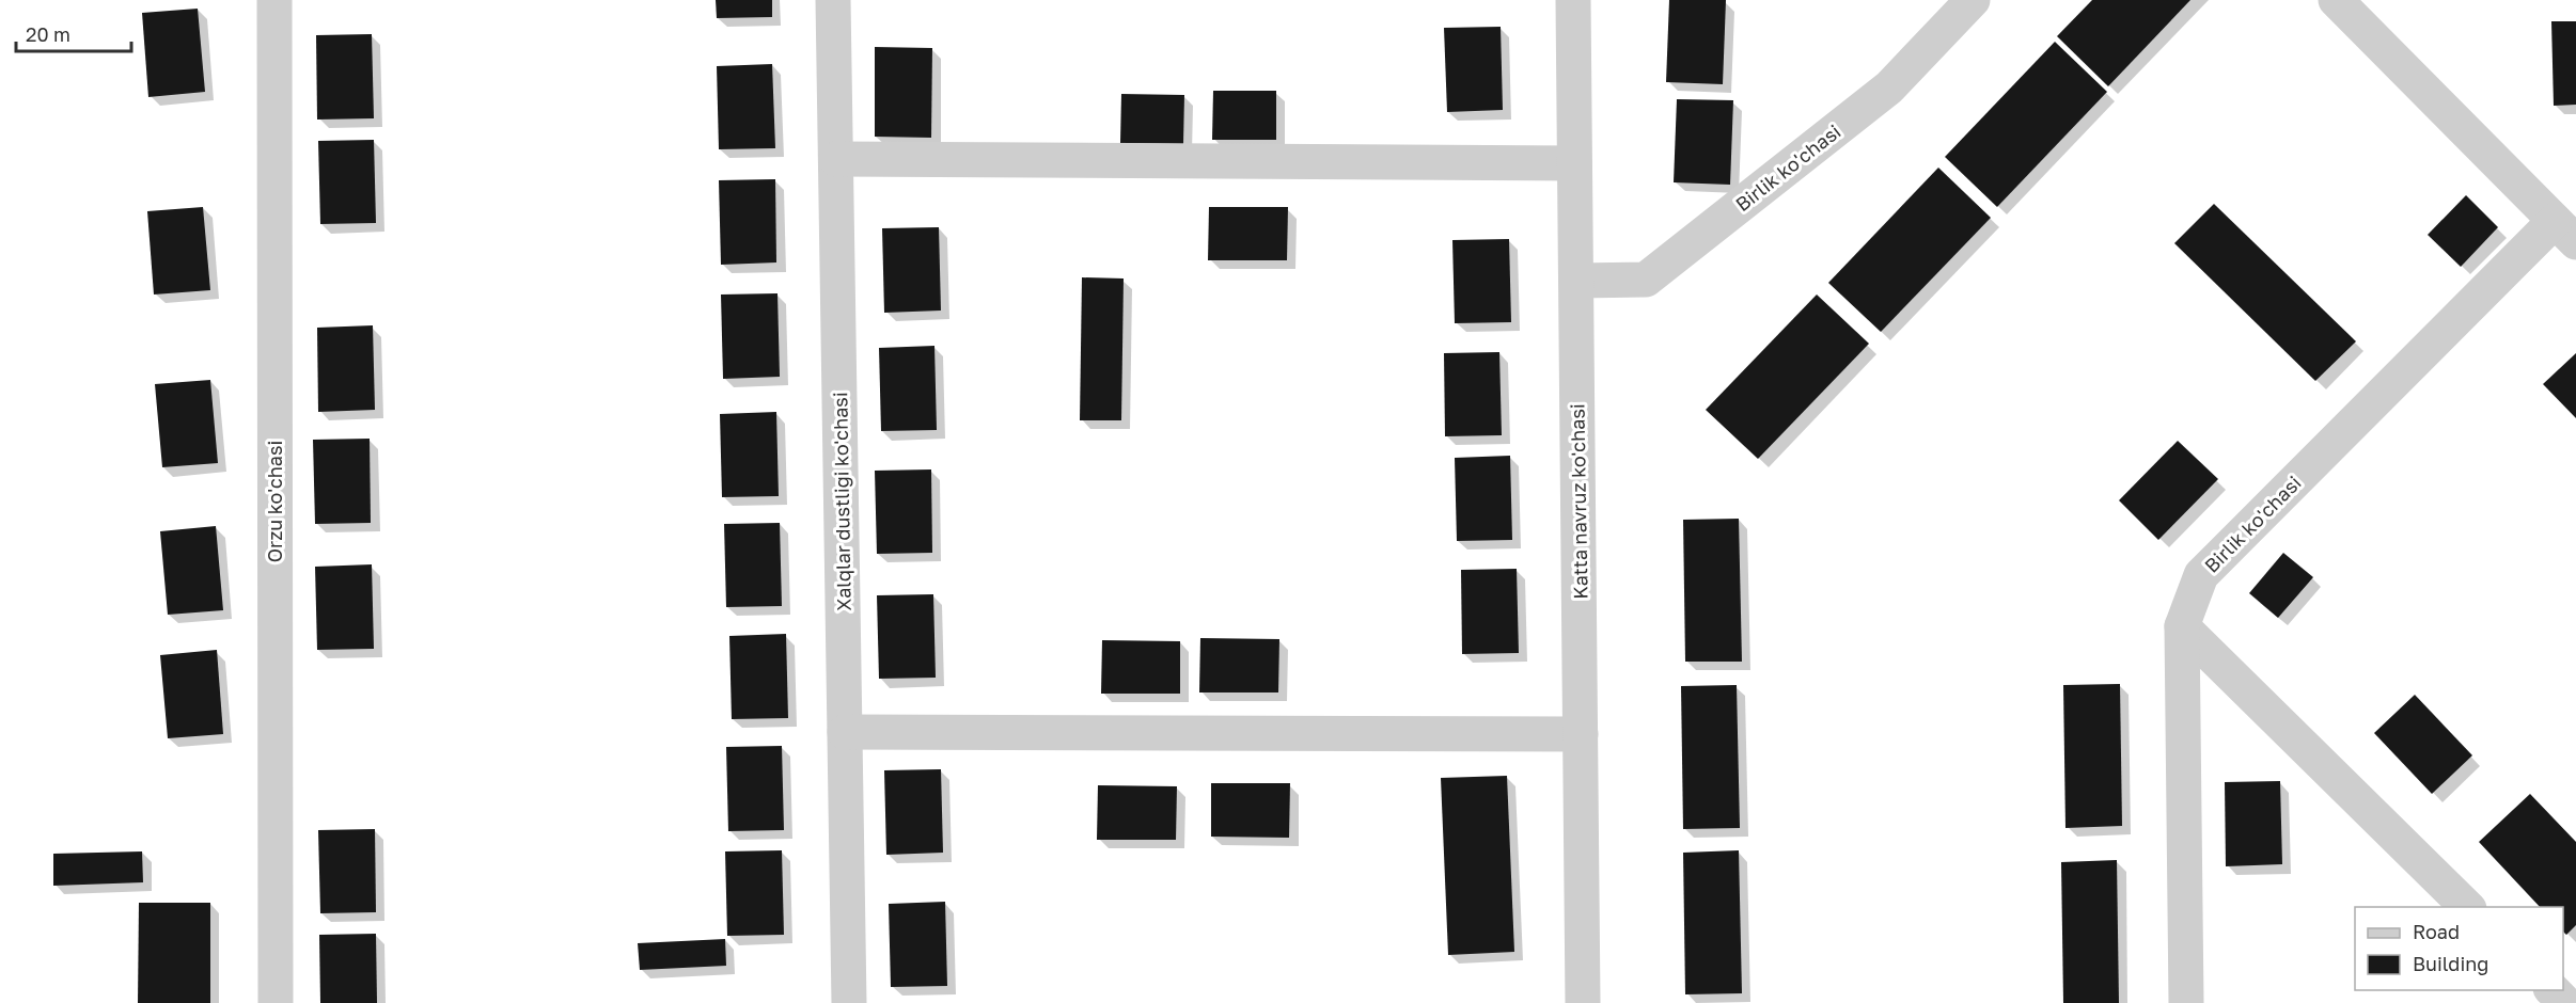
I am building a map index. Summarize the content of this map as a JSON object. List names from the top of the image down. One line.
{"streets":{"street":["Birlik ko'chasi","Orzu ko'chasi","Xalqlar dustligi ko'chasi","Katta navruz ko'chasi"]},"crossings":[["Birlik ko'chasi","Katta navruz ko'chasi"]],"legend":["Road","Building"],"scale_bar":"20 m"}
